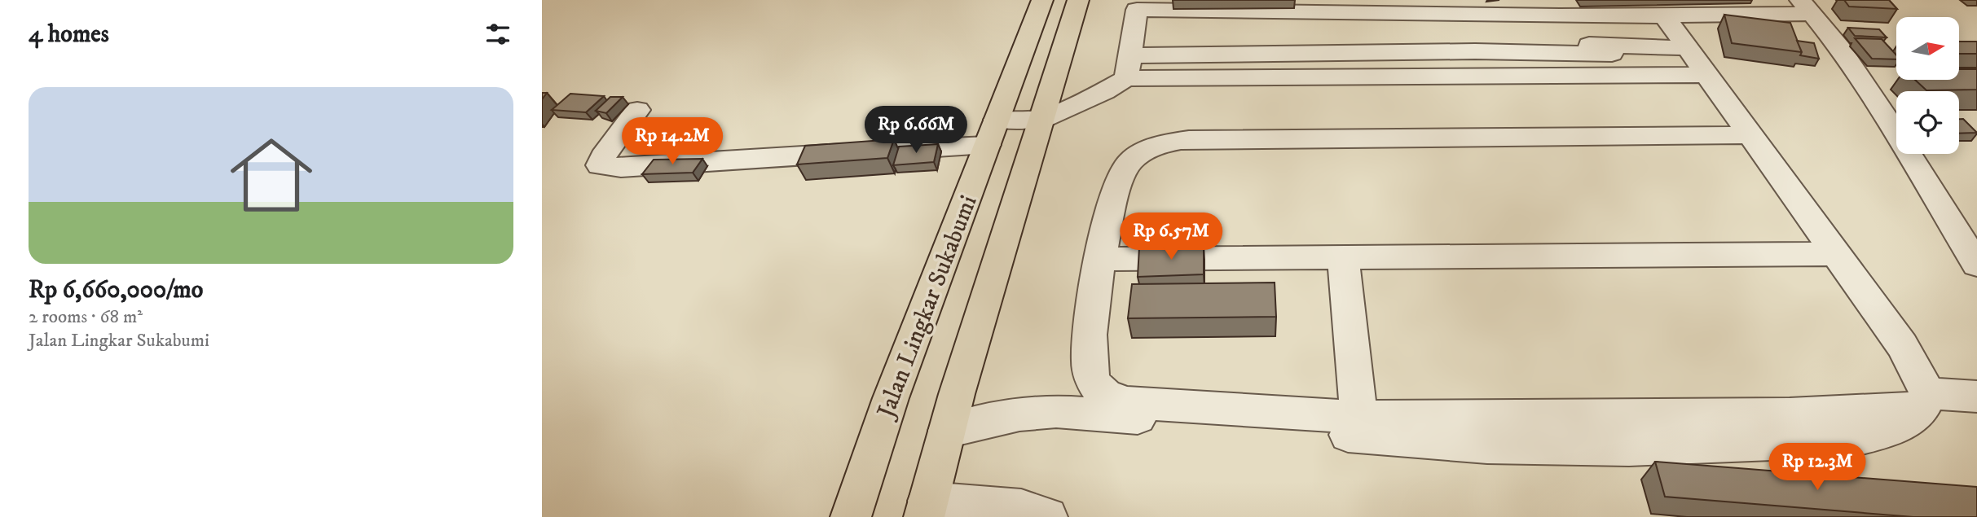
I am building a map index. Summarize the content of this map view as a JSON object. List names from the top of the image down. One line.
{"streets":{"main road":["Jalan Lingkar Sukabumi"]},"north":"right","page":{"heading":"4 homes","list":[{"name":"Rp 6,660,000/mo","note":"2 rooms · 68 m² · Jalan Lingkar Sukabumi"}],"price":["Rp 6.66M","Rp 14.2M","Rp 6.57M","Rp 12.3M"]}}
